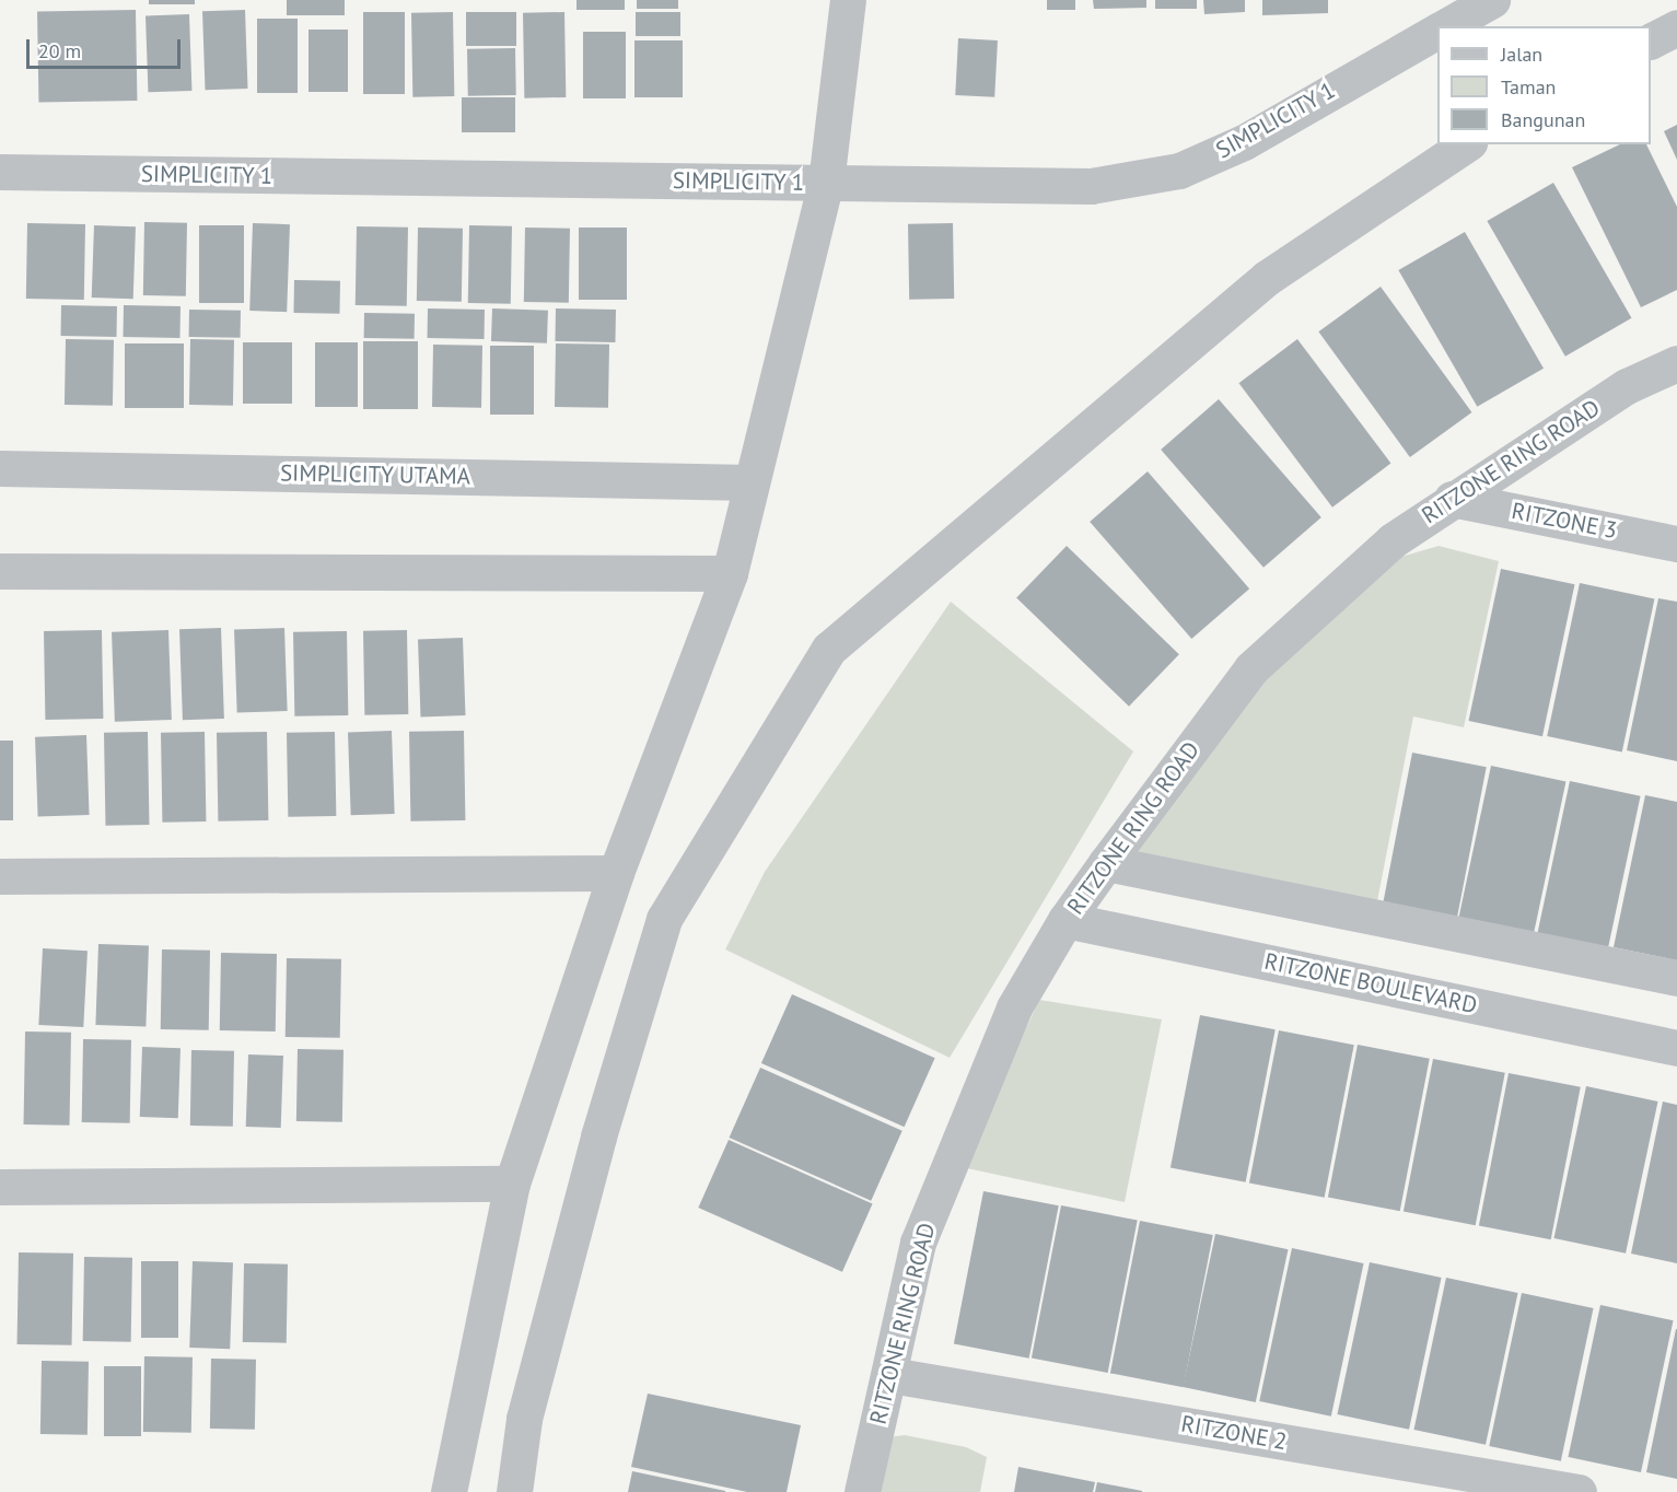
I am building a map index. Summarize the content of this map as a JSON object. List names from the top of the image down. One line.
{"streets":{"street":["SIMPLICITY 1","RITZONE RING ROAD","SIMPLICITY UTAMA","RITZONE 3","RITZONE BOULEVARD","RITZONE 2"]},"crossings":[["RITZONE RING ROAD","RITZONE 3"],["RITZONE RING ROAD","RITZONE BOULEVARD"],["RITZONE RING ROAD","RITZONE 2"]],"legend":["Jalan","Taman","Bangunan"],"scale_bar":"20 m"}
